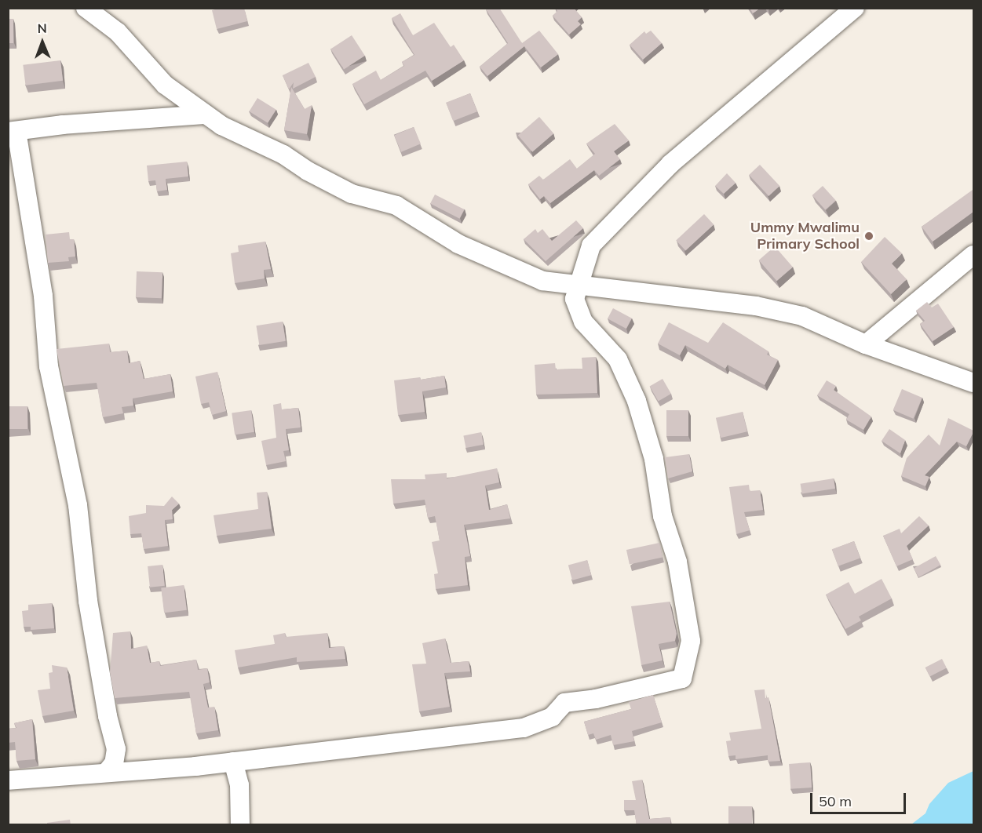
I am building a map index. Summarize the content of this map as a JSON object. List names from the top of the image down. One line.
{"places":["Ummy Mwalimu Primary School"],"scale_bar":"50 m","north":"top"}
